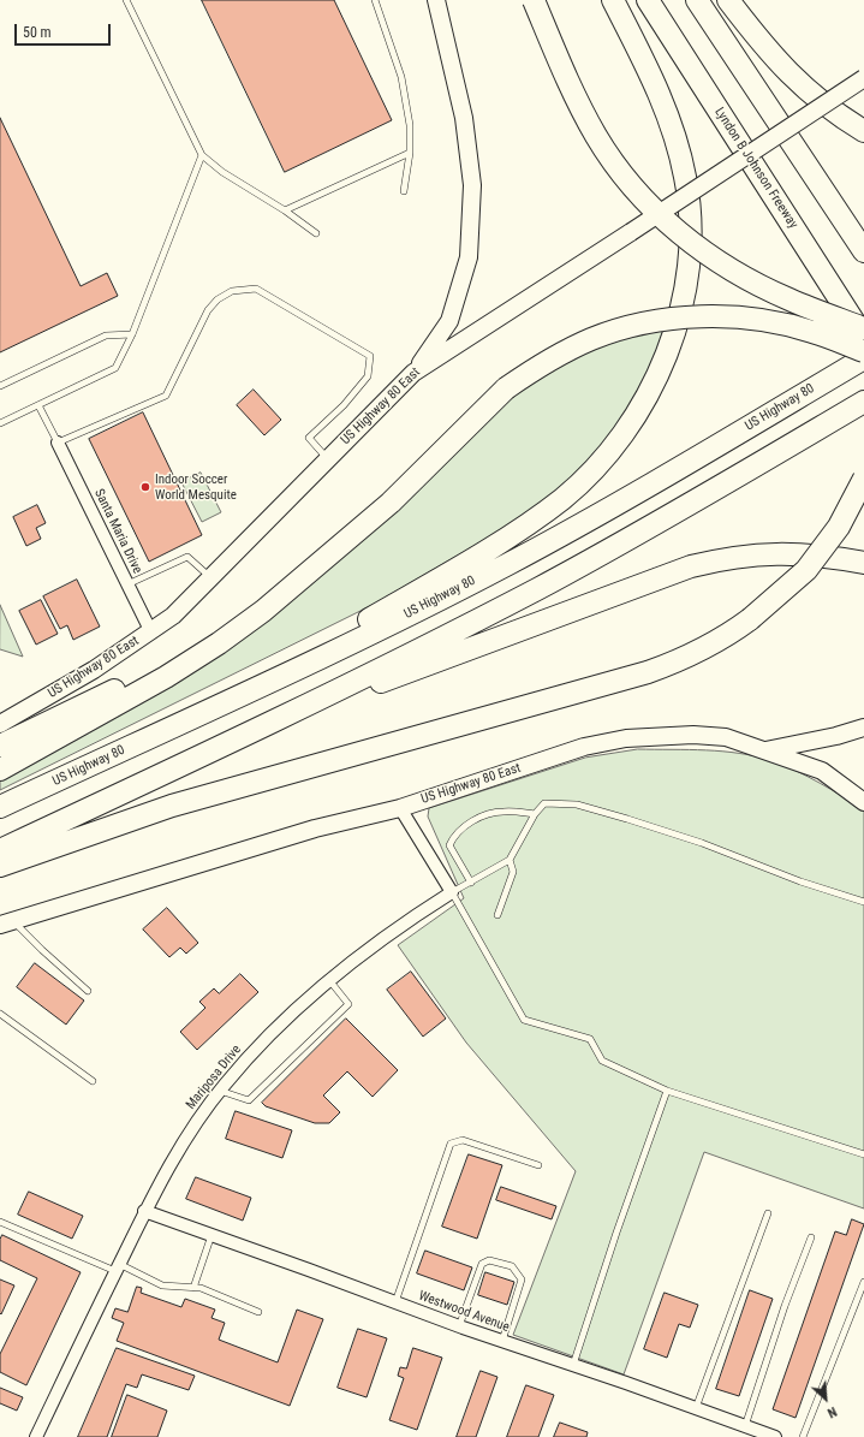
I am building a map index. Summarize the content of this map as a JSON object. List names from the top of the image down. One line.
{"streets":{"highway":["Lyndon B Johnson Freeway","US Highway 80"],"main road":["US Highway 80 East"],"street":["Santa Maria Drive","Mariposa Drive","Westwood Avenue"]},"crossings":[["US Highway 80 East","Santa Maria Drive"],["Mariposa Drive","Westwood Avenue"]],"places":["Indoor Soccer World Mesquite"],"scale_bar":"50 m","north":"bottom right"}
